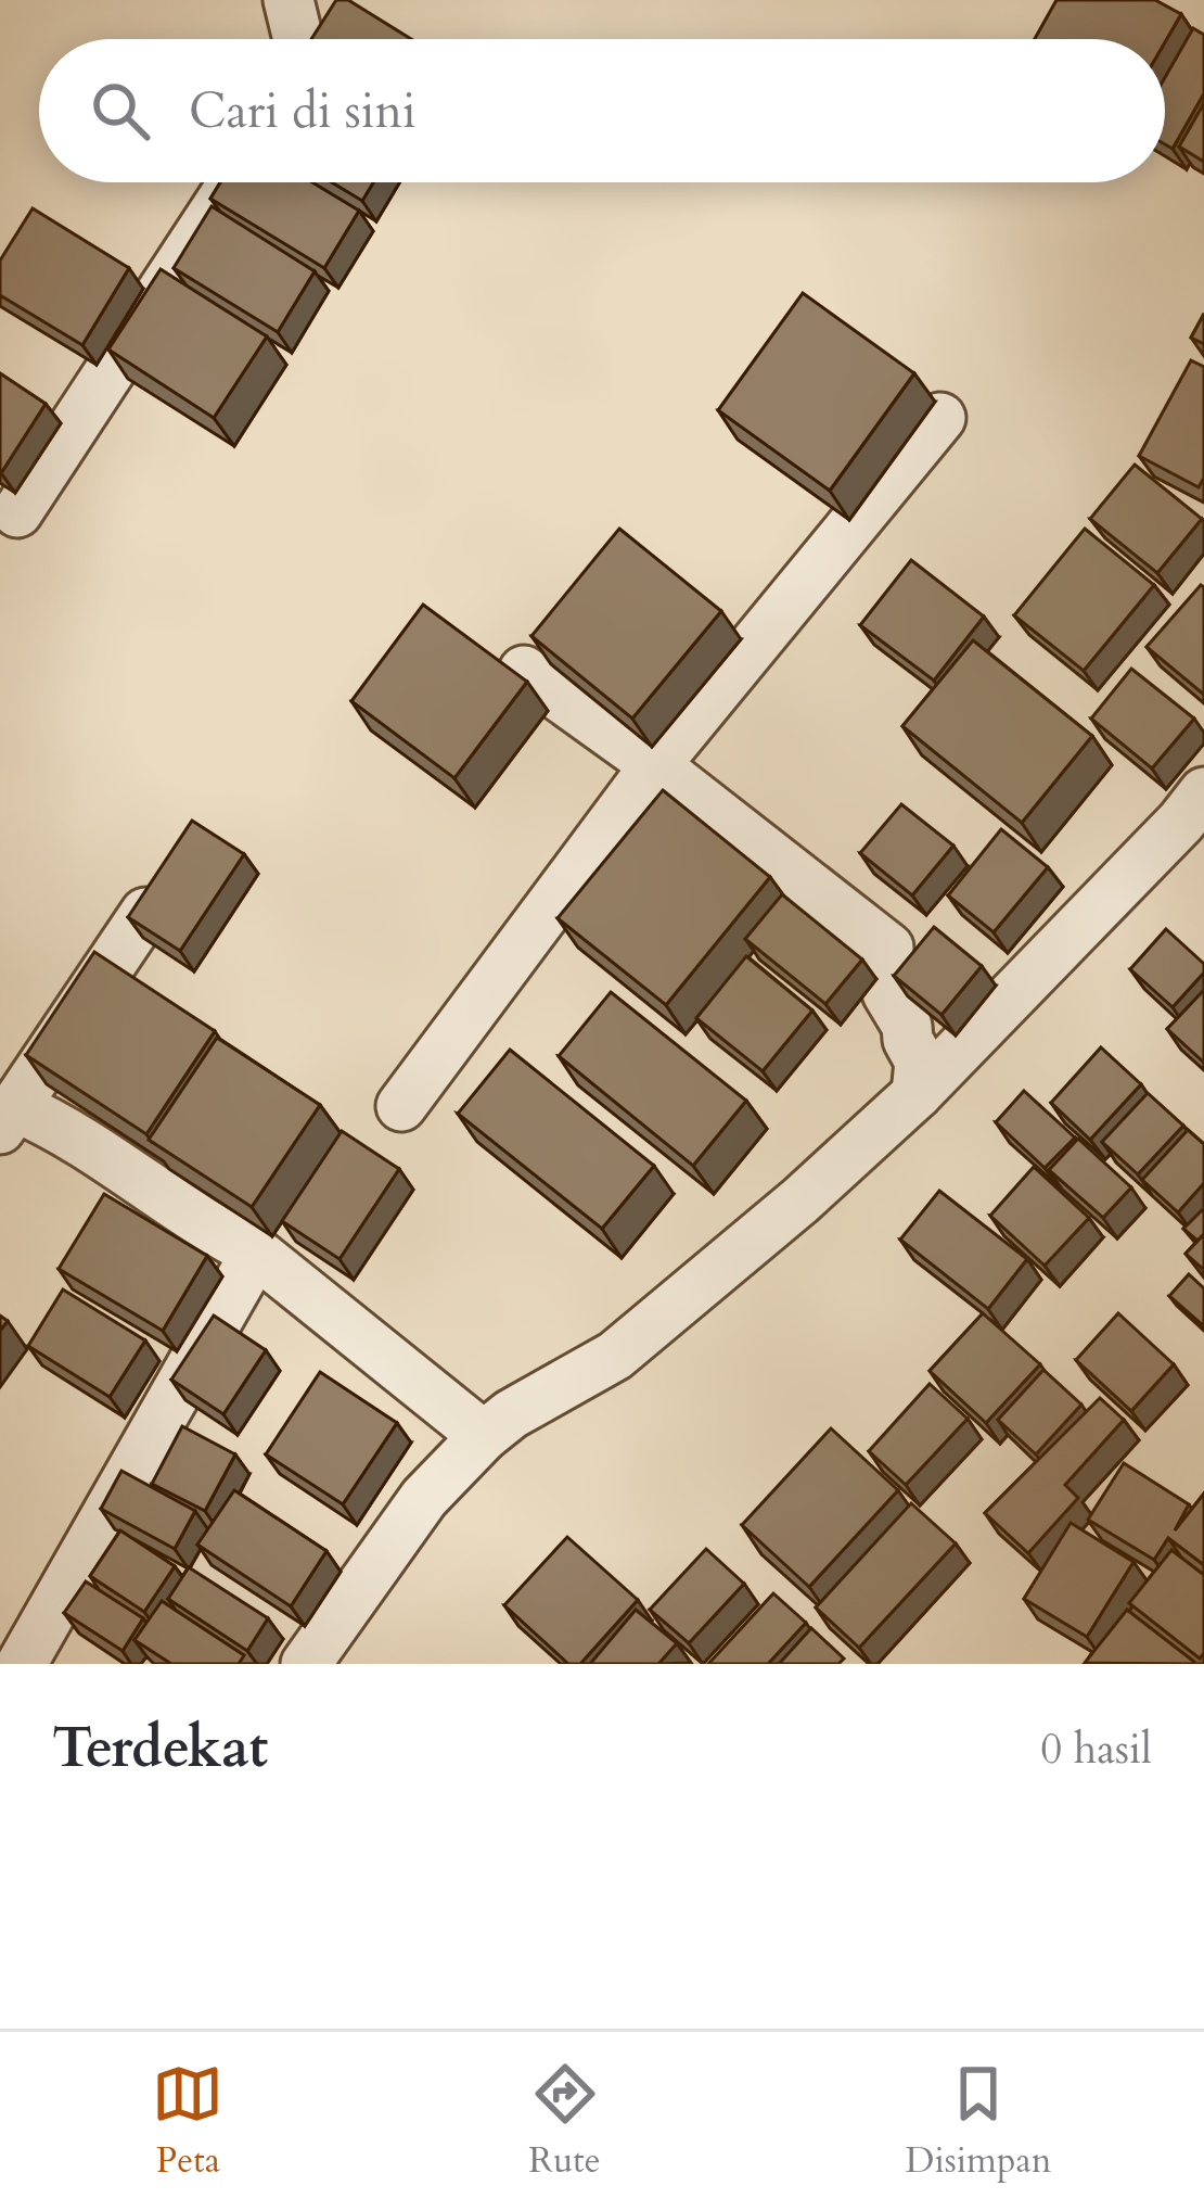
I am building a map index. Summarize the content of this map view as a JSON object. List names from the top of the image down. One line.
{"page":{"search":"Cari di sini","heading":["Terdekat","0 hasil"],"nav":["Peta","Rute","Disimpan"]}}
